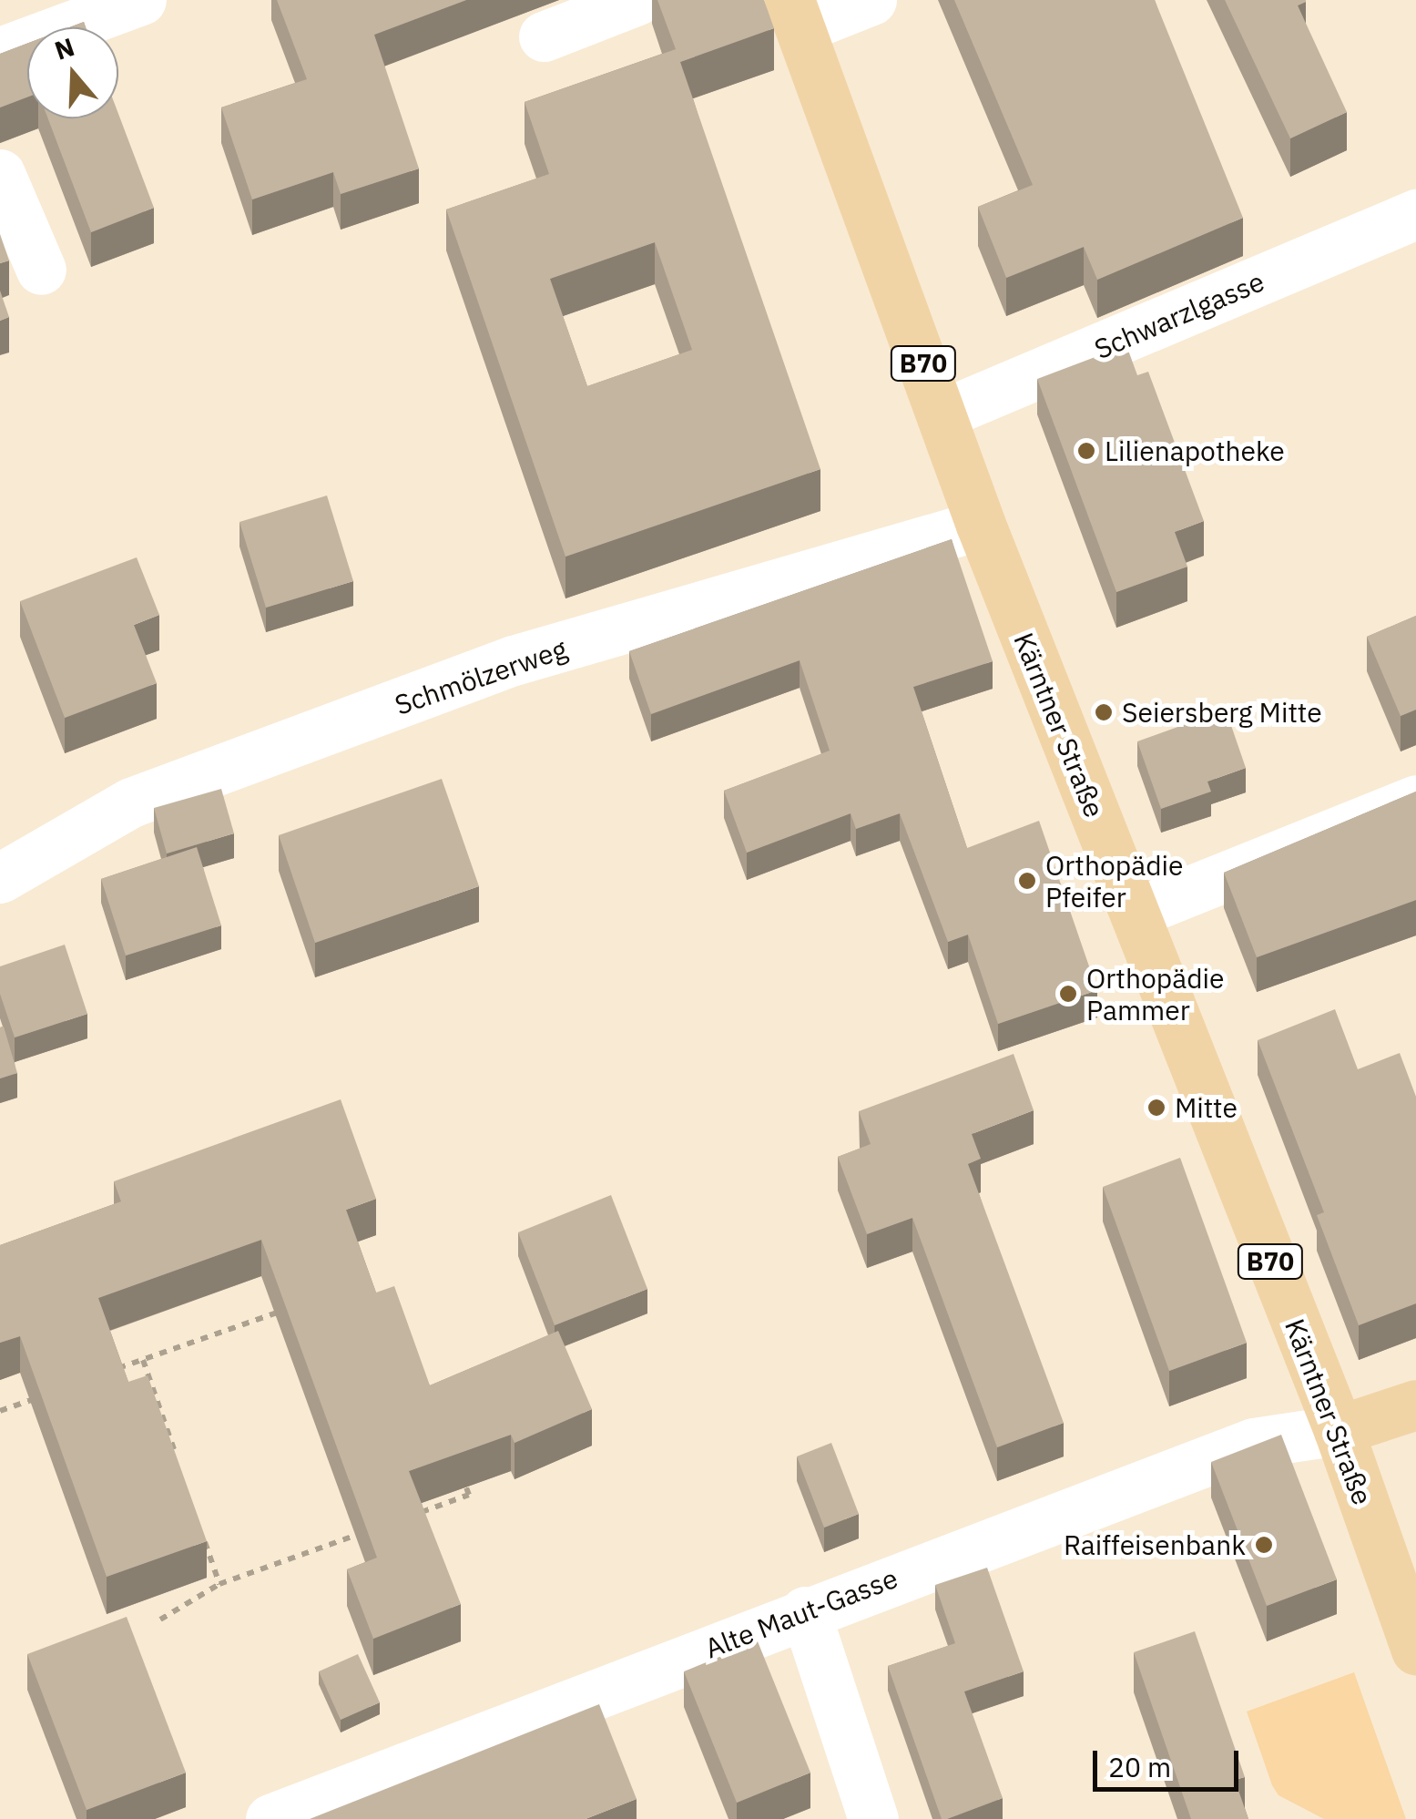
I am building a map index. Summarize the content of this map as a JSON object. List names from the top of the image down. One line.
{"streets":{"main road":["B70","Kärntner Straße"],"street":["Schwarzlgasse","Schmölzerweg","Alte Maut-Gasse"]},"crossings":[["Schwarzlgasse","Kärntner Straße"],["Schmölzerweg","Kärntner Straße"],["Kärntner Straße","Alte Maut-Gasse"]],"places":["Lilienapotheke","Seiersberg Mitte","Orthopädie Pfeifer","Orthopädie Pammer","Mitte","Raiffeisenbank"],"scale_bar":"20 m","north":"top"}
